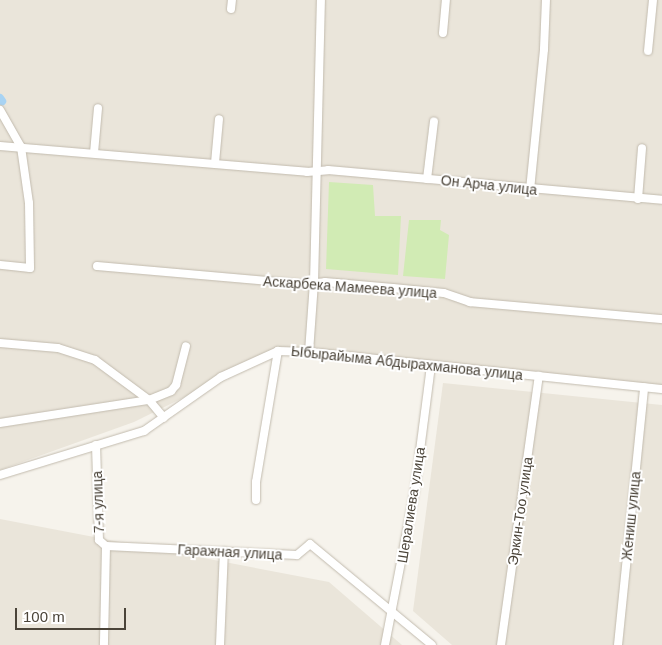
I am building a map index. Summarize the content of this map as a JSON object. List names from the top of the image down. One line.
{"streets":{"street":["Он Арча улица","Аскарбека Мамеева улица","Ыбырайыма Абдырахманова улица","7-я улица","Шералиева улица","Эркин-Тоо улица","Жениш улица","Гаражная улица"]},"crossings":[["Ыбырайыма Абдырахманова улица","7-я улица"],["Ыбырайыма Абдырахманова улица","Шералиева улица"],["Ыбырайыма Абдырахманова улица","Эркин-Тоо улица"],["Ыбырайыма Абдырахманова улица","Жениш улица"],["7-я улица","Гаражная улица"],["Шералиева улица","Гаражная улица"]],"scale_bar":"100 m"}
